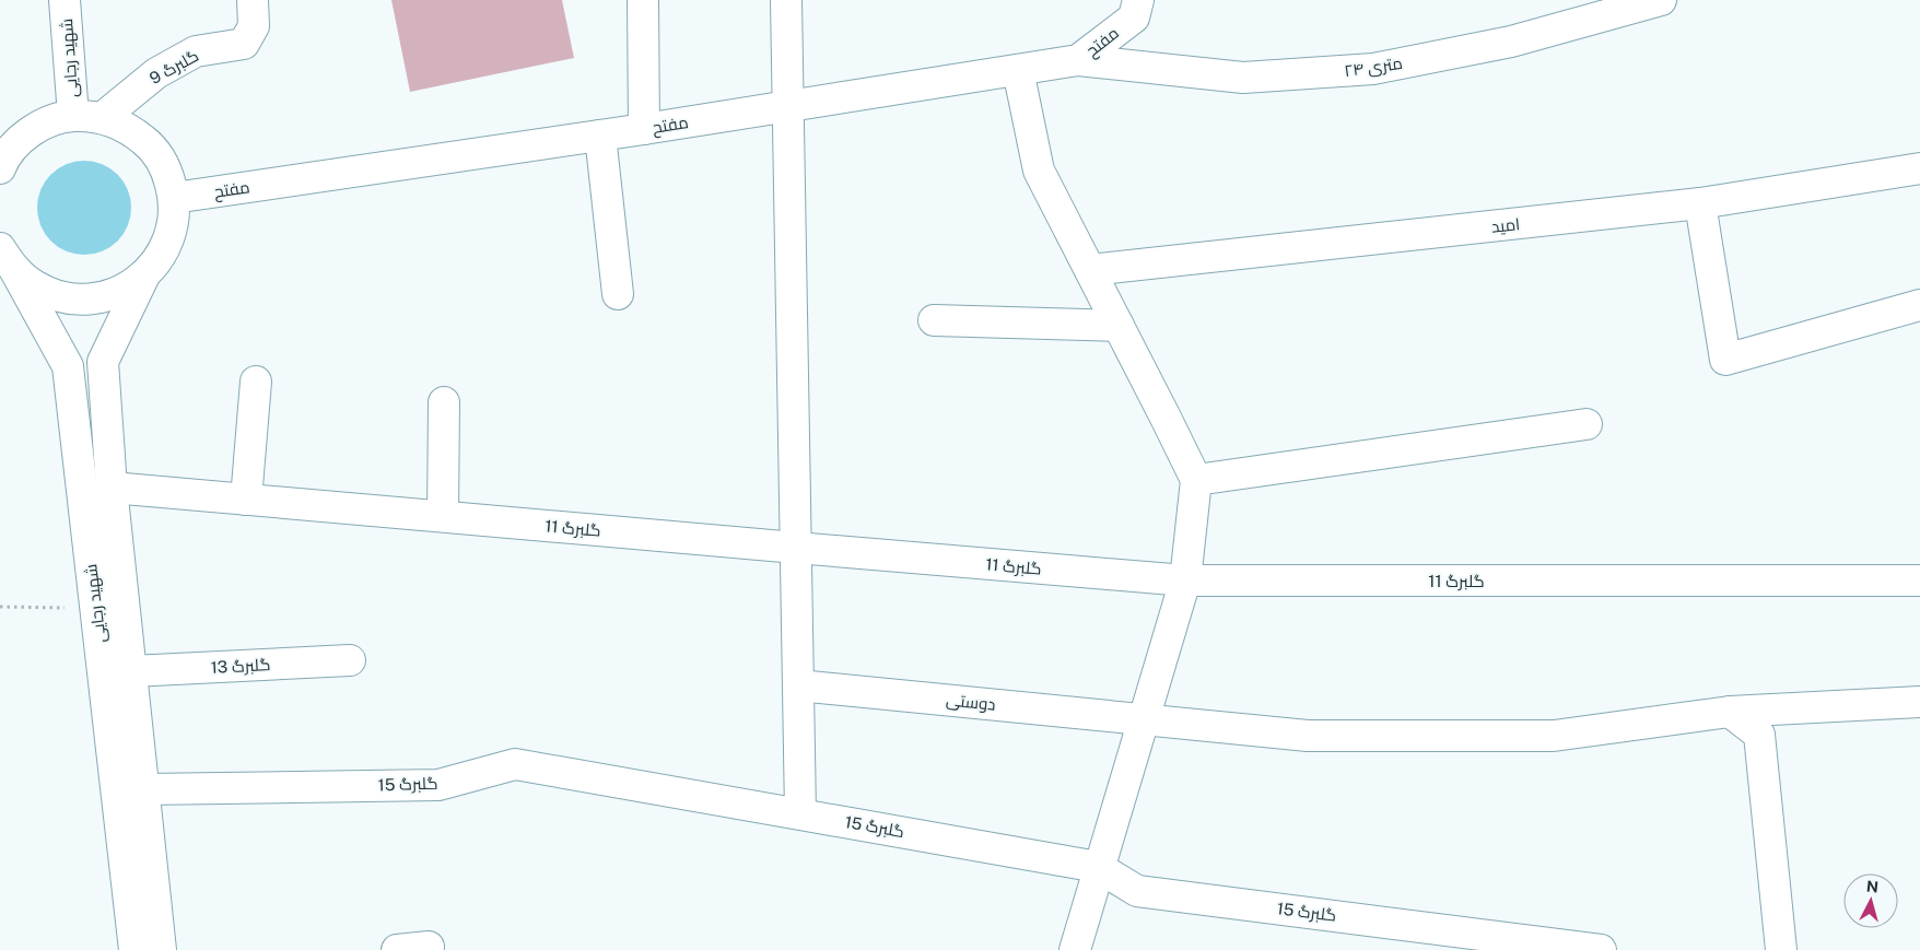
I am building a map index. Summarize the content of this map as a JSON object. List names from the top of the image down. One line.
{"streets":{"street":["مفتح","شهید رجایی","گلبرگ 9","۲۴ متری","امید","گلبرگ 11","گلبرگ 13","دوستی","گلبرگ 15"]},"crossings":[["مفتح","۲۴ متری"],["شهید رجایی","گلبرگ 9"],["شهید رجایی","گلبرگ 11"],["شهید رجایی","گلبرگ 13"],["شهید رجایی","گلبرگ 15"]],"north":"top"}
